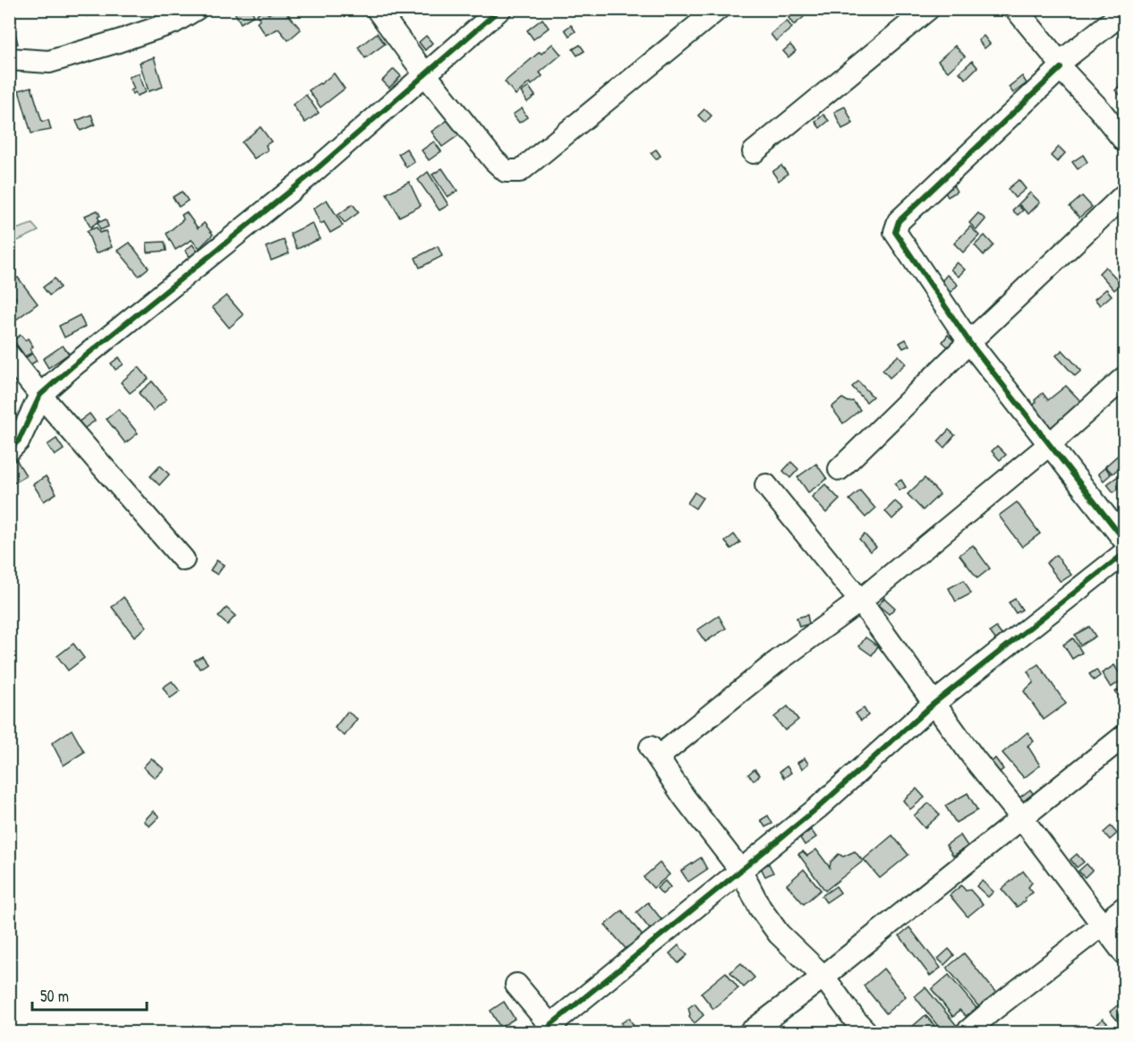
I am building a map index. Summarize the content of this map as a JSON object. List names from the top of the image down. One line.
{"scale_bar":"50 m"}
